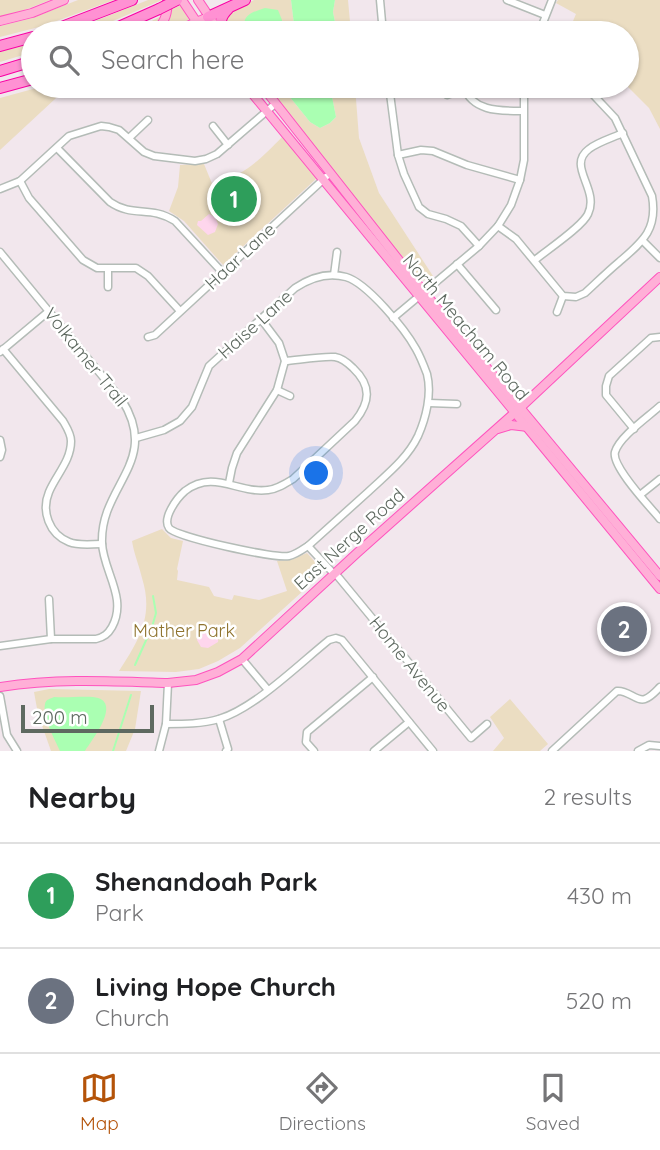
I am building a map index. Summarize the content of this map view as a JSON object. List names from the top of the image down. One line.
{"streets":{"main road":["North Meacham Road","East Nerge Road"],"street":["Haar Lane","Haise Lane","Volkamer Trail","Home Avenue"]},"crossings":[["Haar Lane","North Meacham Road"],["Haise Lane","Volkamer Trail"],["North Meacham Road","East Nerge Road"],["East Nerge Road","Home Avenue"]],"parks":["Mather Park"],"scale_bar":"200 m","page":{"search":"Search here","pins":["1","2"],"scale":"200 m","heading":["Nearby","2 results"],"list":[{"mark":"1","name":"Shenandoah Park","note":"Park","value":"430 m"},{"mark":"2","name":"Living Hope Church","note":"Church","value":"520 m"}],"nav":["Map","Directions","Saved"]}}
